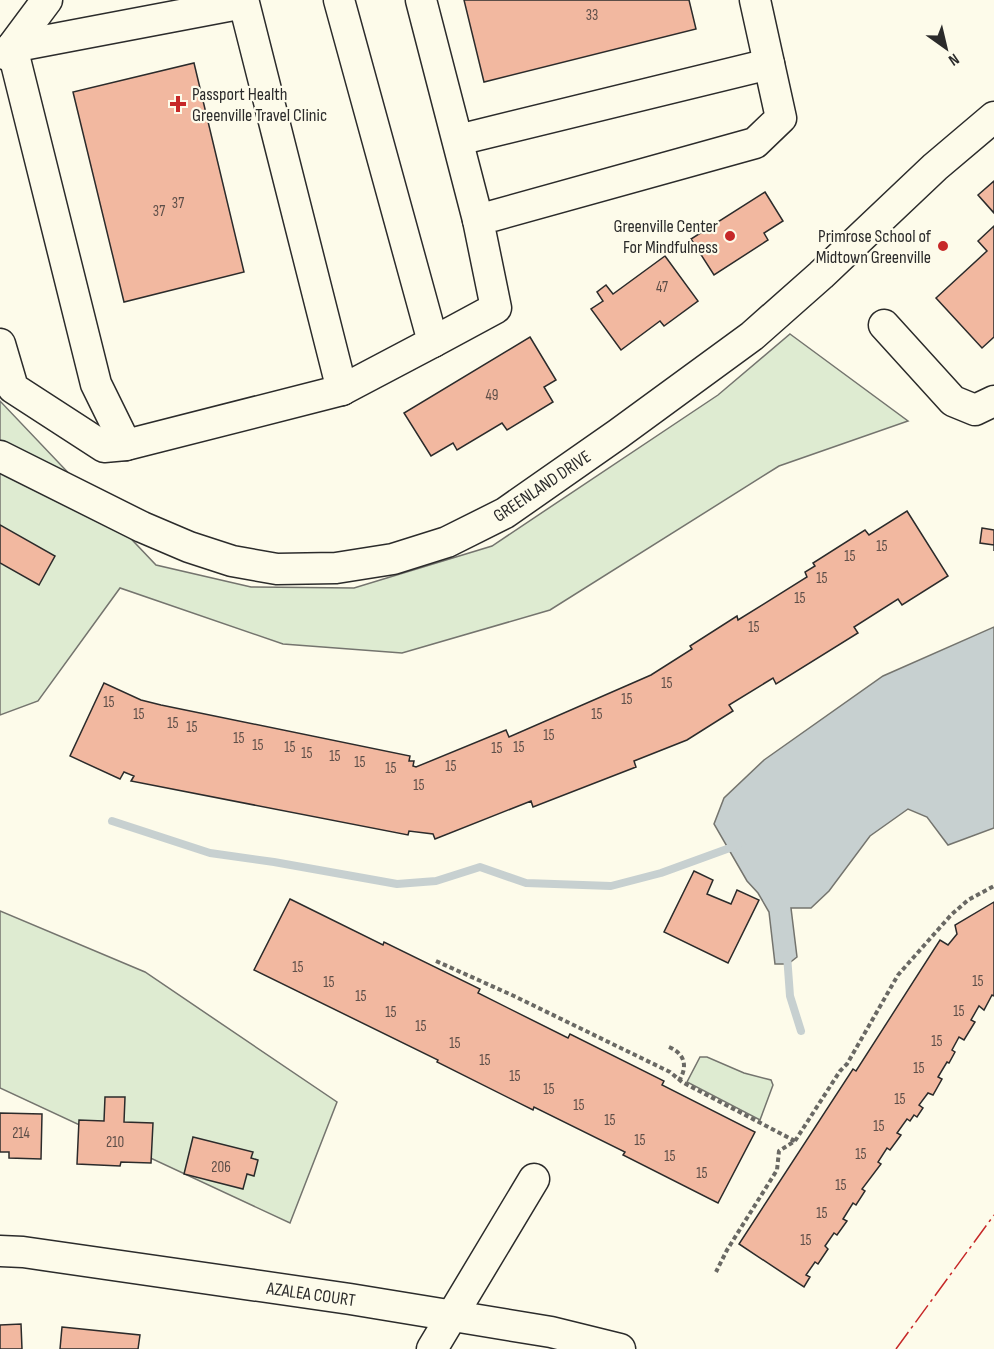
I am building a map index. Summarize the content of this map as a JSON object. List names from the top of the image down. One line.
{"streets":{"street":["GREENLAND DRIVE","AZALEA COURT"]},"places":{"health":["Passport Health Greenville Travel Clinic"],"other":["Greenville Center For Mindfulness","Primrose School of Midtown Greenville"]},"house_numbers":["33","37","37","47","49","15","15","15","15","15","15","15","15","15","15","15","15","15","15","15","15","15","15","15","15","15","15","15","15","15","15","15","15","15","15","15","15","15","15","15","15","15","15","15","15","15","214","15","210","15","15","206","15","15","15","15"],"north":"bottom right"}
